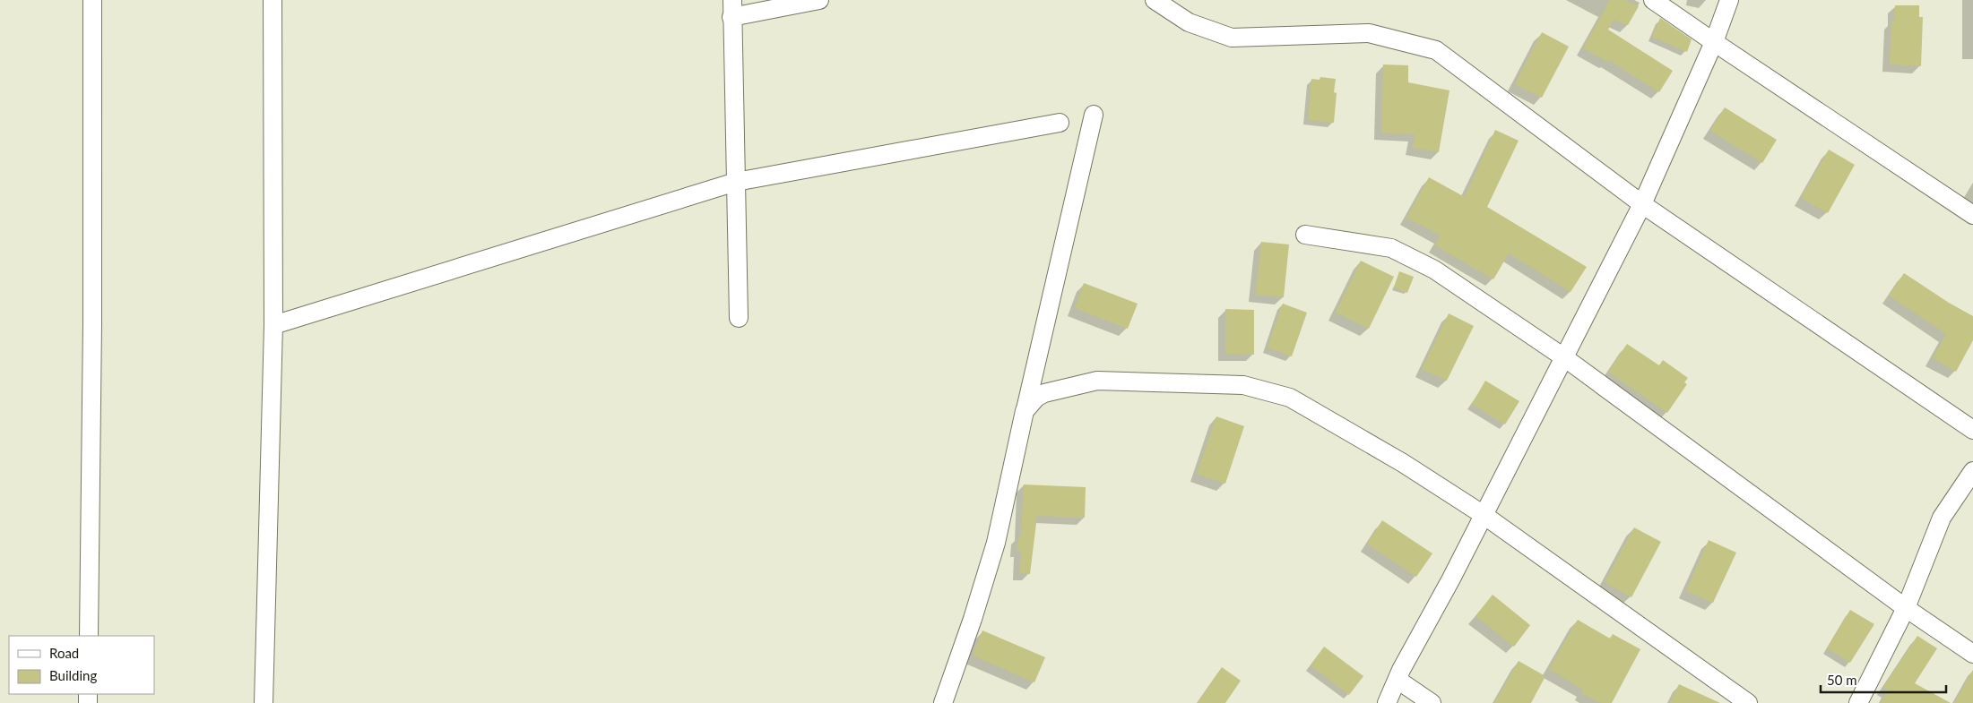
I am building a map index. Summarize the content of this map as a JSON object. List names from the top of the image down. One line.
{"legend":["Road","Building"],"scale_bar":"50 m"}
